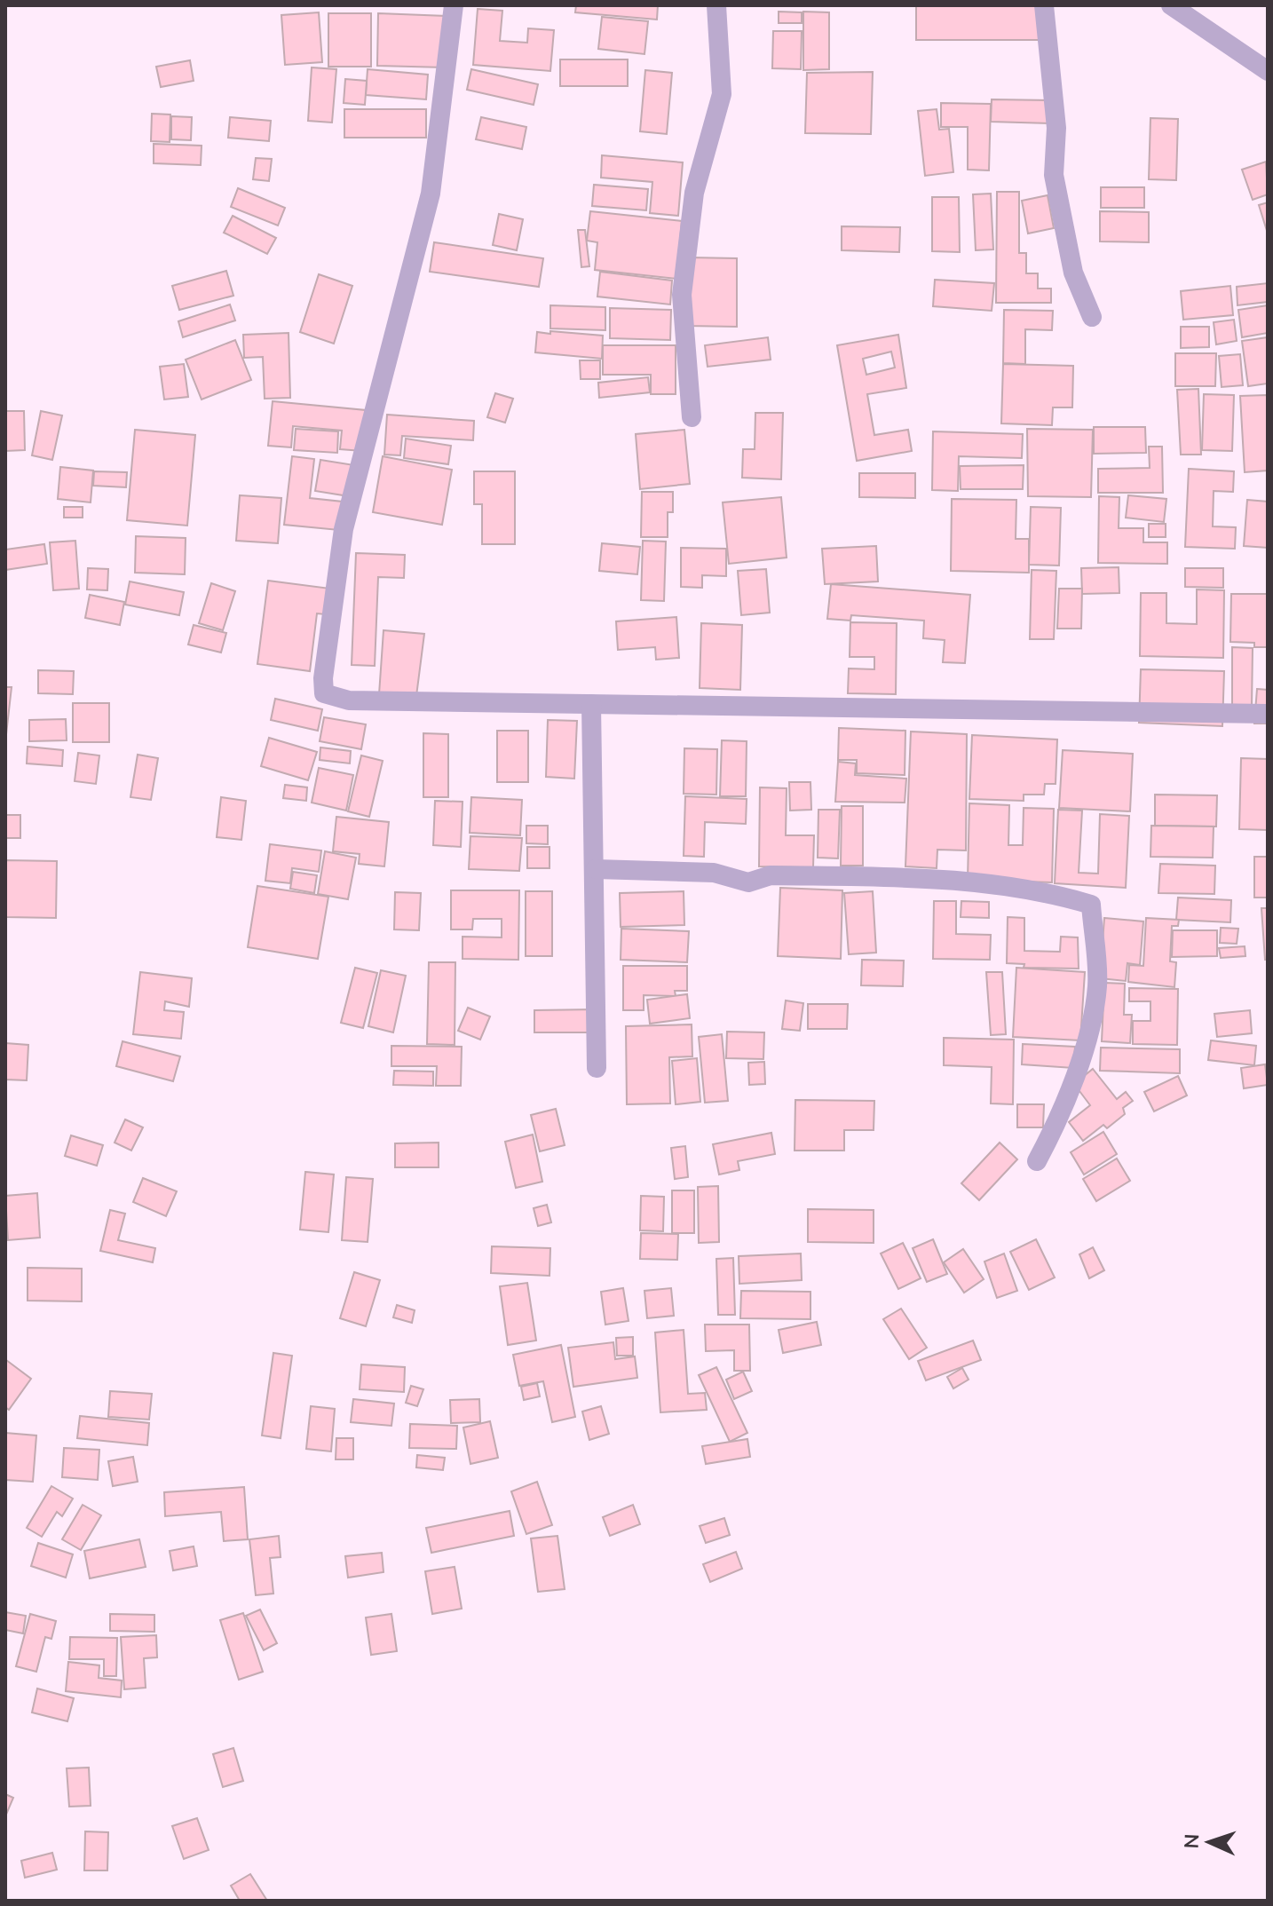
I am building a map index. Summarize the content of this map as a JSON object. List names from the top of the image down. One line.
{"north":"left"}
